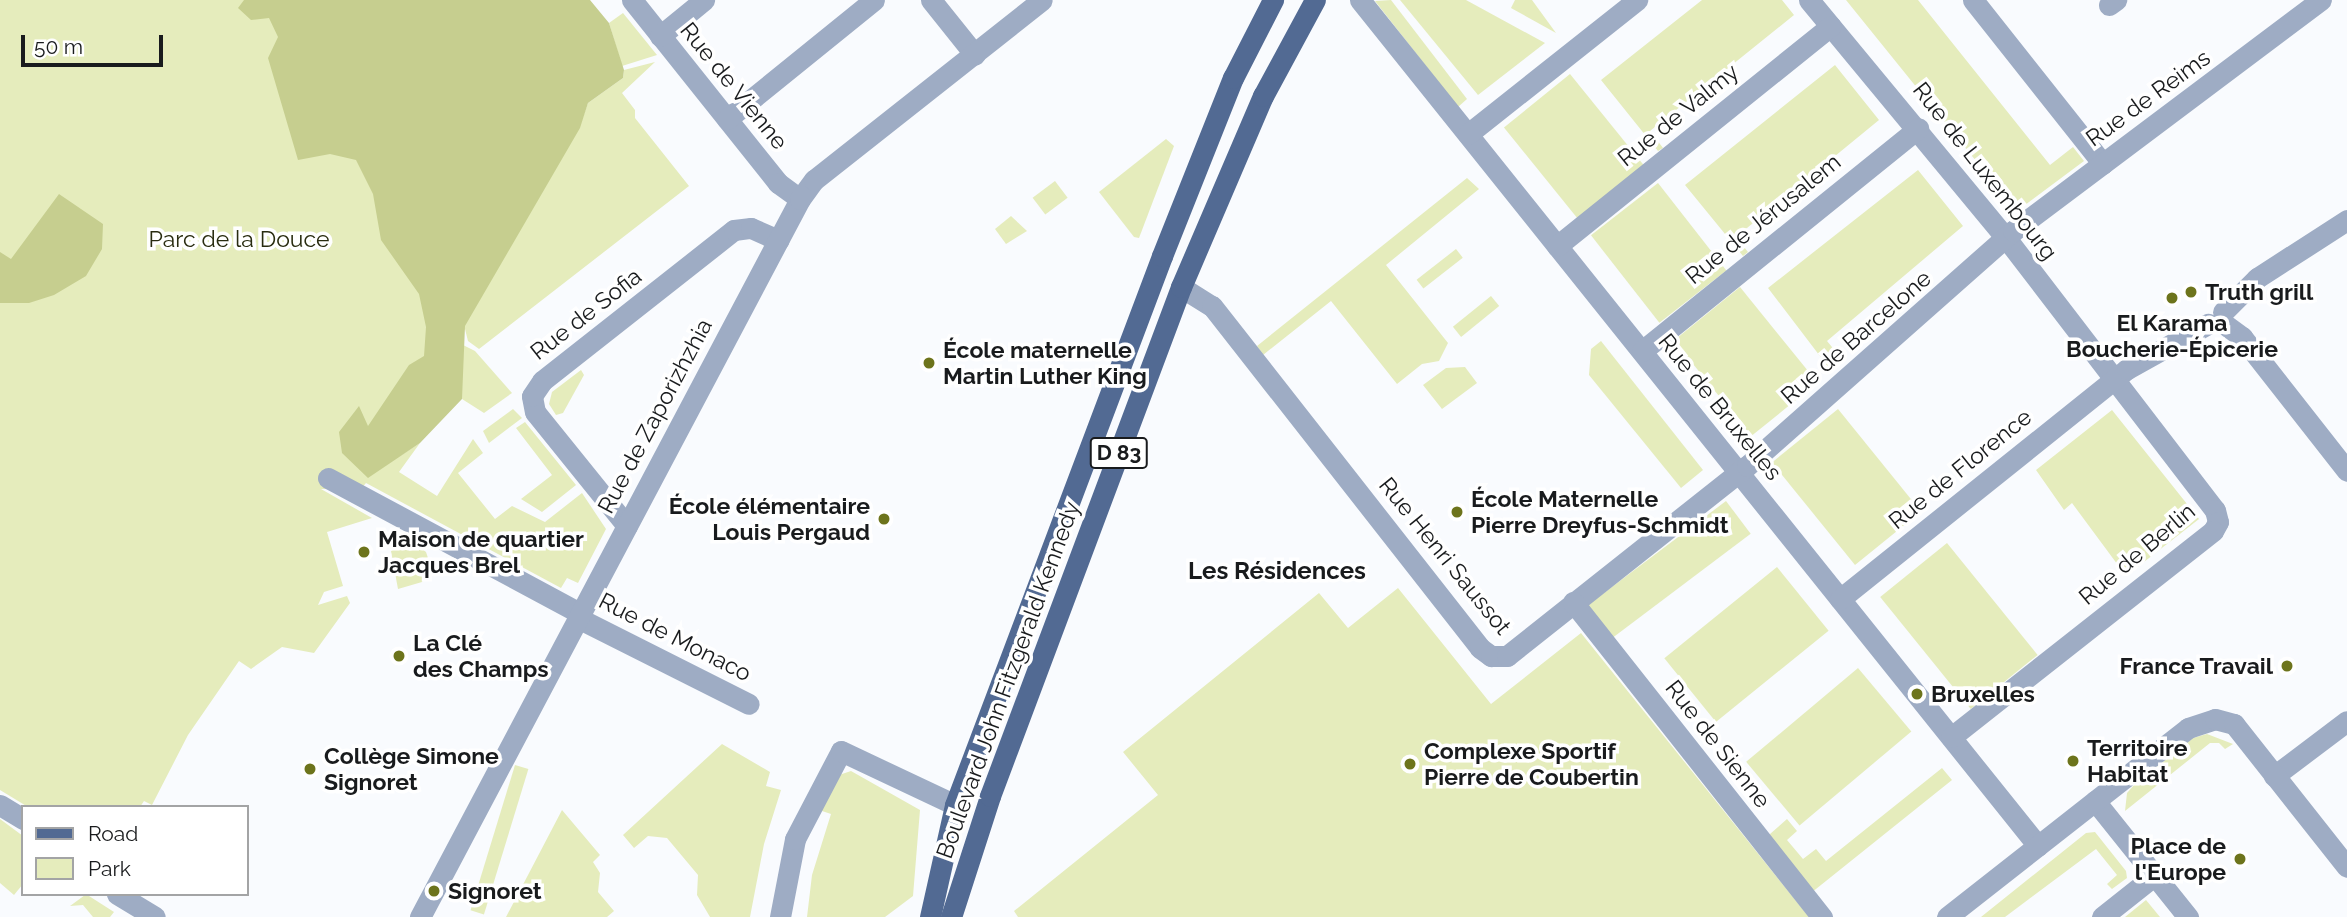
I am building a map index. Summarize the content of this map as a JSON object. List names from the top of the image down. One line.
{"streets":{"main road":["D 83","Boulevard John Fitzgerald Kennedy"],"street":["Rue de Vienne","Rue de Reims","Rue de Valmy","Rue de Luxembourg","Rue de Jérusalem","Rue de Sofia","Rue de Barcelone","Rue de Bruxelles","Rue de Zaporizhzhia","Rue de Florence","Rue de Berlin","Rue Henri Saussot","Rue de Monaco","Rue de Sienne"]},"crossings":[["Rue de Vienne","Rue de Zaporizhzhia"],["Rue de Reims","Rue de Luxembourg"],["Rue de Reims","Rue de Barcelone"],["Rue de Valmy","Rue de Luxembourg"],["Rue de Valmy","Rue de Bruxelles"],["Rue de Luxembourg","Rue de Jérusalem"],["Rue de Luxembourg","Rue de Barcelone"],["Rue de Luxembourg","Rue de Florence"],["Rue de Luxembourg","Rue de Berlin"],["Rue de Jérusalem","Rue de Bruxelles"],["Rue de Sofia","Rue de Zaporizhzhia"],["Rue de Barcelone","Rue de Bruxelles"],["Rue de Barcelone","Rue Henri Saussot"],["Rue de Bruxelles","Rue de Florence"],["Rue de Bruxelles","Rue de Berlin"],["Rue de Bruxelles","Rue Henri Saussot"],["Rue de Zaporizhzhia","Rue de Monaco"],["Rue de Florence","Rue de Berlin"],["Rue Henri Saussot","Boulevard John Fitzgerald Kennedy"],["Rue Henri Saussot","Rue de Sienne"]],"districts":["Les Résidences"],"parks":["Parc de la Douce"],"places":["Truth grill","El Karama Boucherie-Épicerie","École maternelle Martin Luther King","École Maternelle Pierre Dreyfus-Schmidt","École élémentaire Louis Pergaud","Maison de quartier Jacques Brel","La Clé des Champs","France Travail","Bruxelles","Territoire Habitat","Complexe Sportif Pierre de Coubertin","Collège Simone Signoret","Place de l'Europe","Signoret"],"legend":["Road","Park"],"scale_bar":"50 m"}
